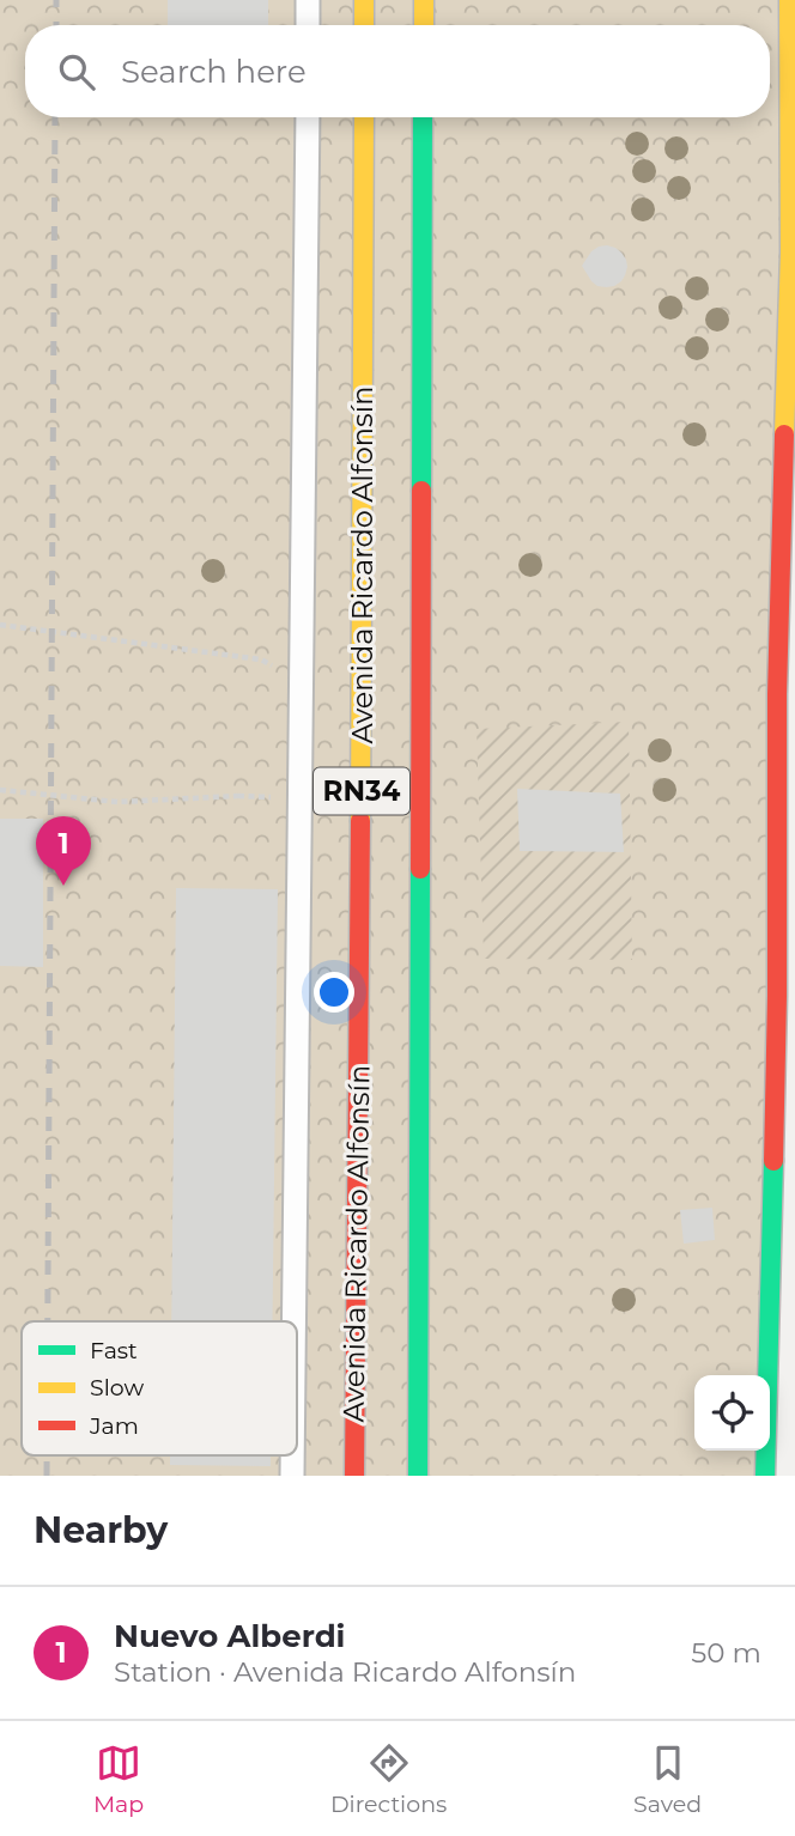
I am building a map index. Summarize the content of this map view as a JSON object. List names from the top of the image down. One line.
{"streets":{"main road":["Avenida Ricardo Alfonsín","RN34"]},"legend":["Fast","Slow","Jam"],"page":{"search":"Search here","pins":"1","heading":"Nearby","list":[{"mark":"1","name":"Nuevo Alberdi","note":"Station · Avenida Ricardo Alfonsín","value":"50 m"}],"nav":["Map","Directions","Saved"]}}
